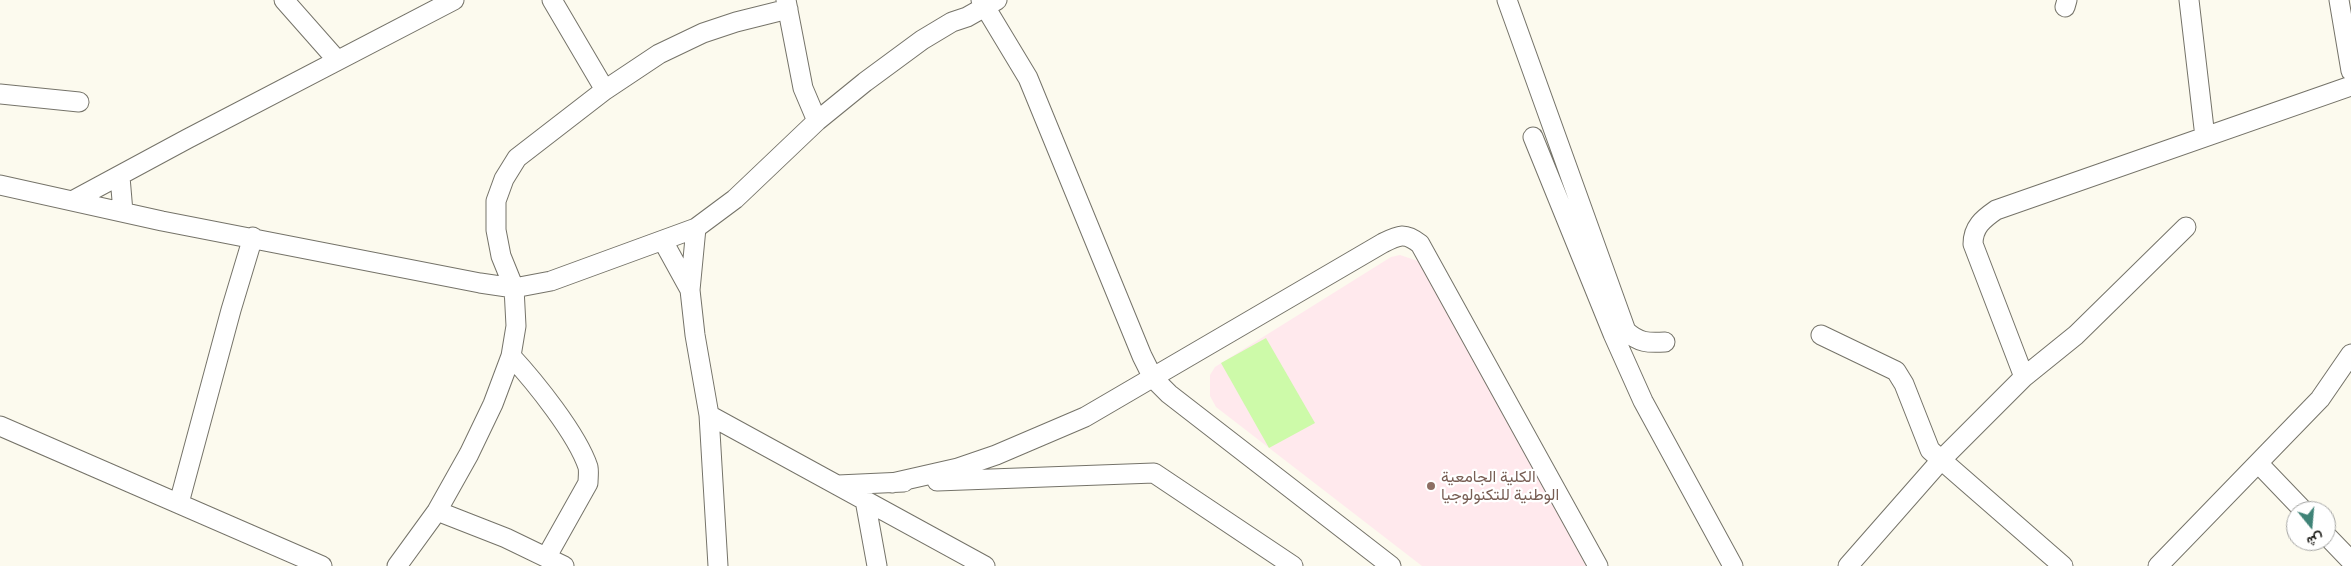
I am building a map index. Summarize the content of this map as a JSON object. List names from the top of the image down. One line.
{"places":["الكلية الجامعية الوطنية للتكنولوجيا"],"north":"bottom"}
